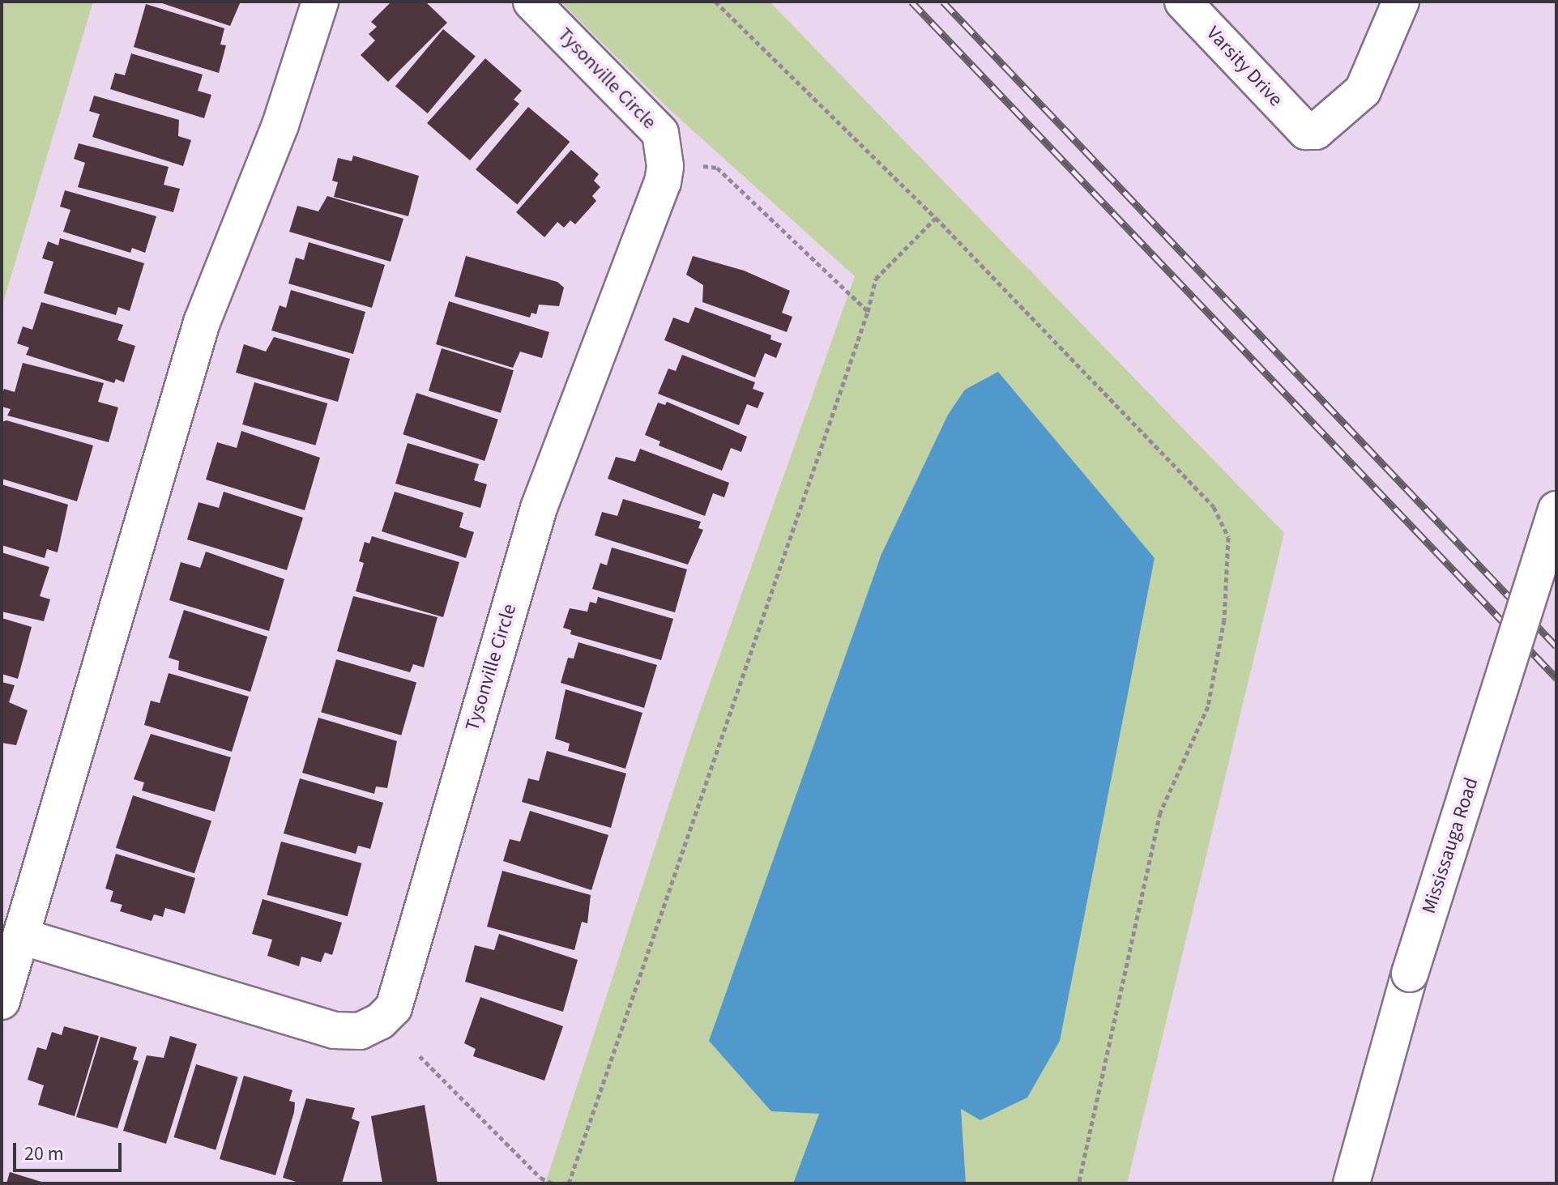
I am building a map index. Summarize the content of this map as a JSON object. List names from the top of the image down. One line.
{"streets":{"street":["Varsity Drive","Tysonville Circle","Mississauga Road"]},"scale_bar":"20 m"}
